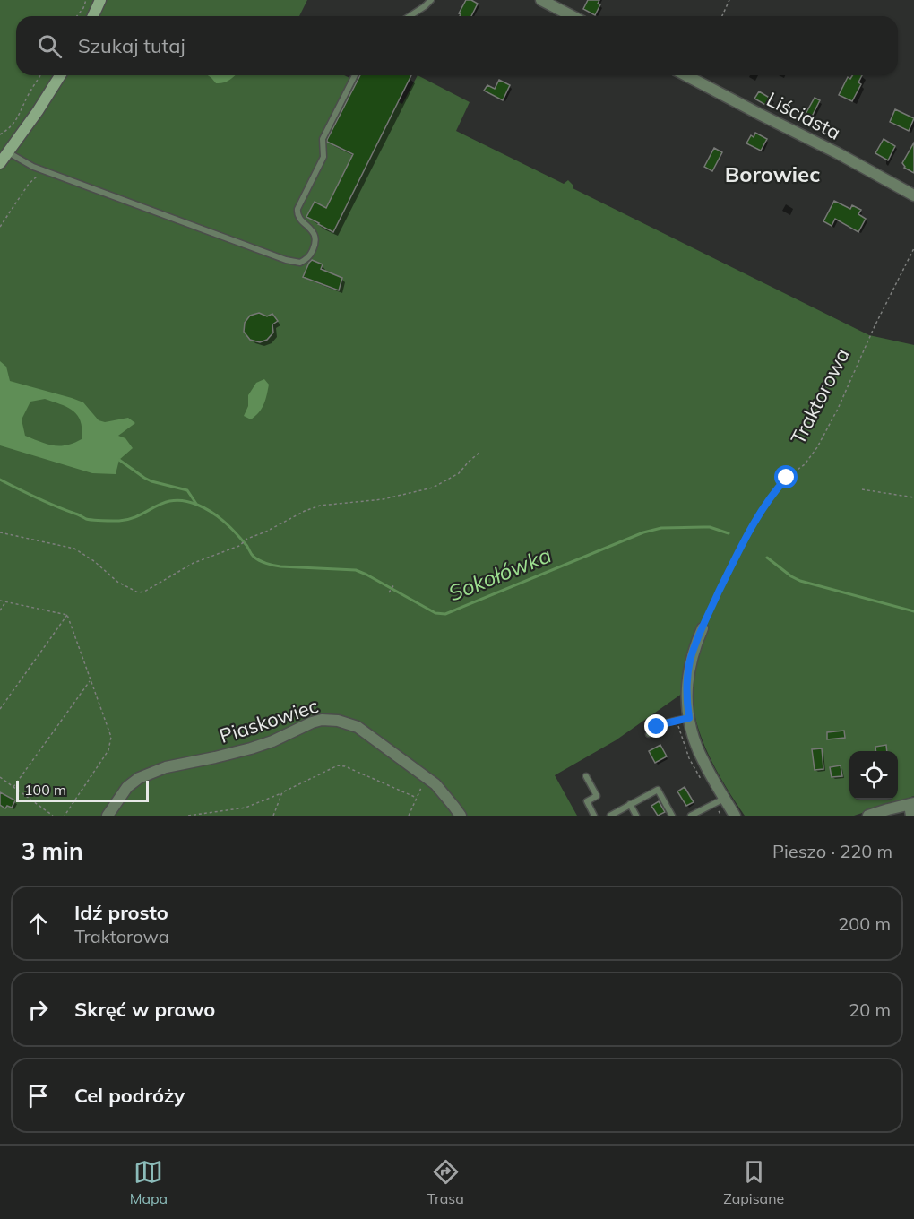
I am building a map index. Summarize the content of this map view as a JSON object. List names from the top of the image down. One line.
{"streets":{"street":["Liściasta","Piaskowiec"],"path":["Traktorowa"]},"districts":["Borowiec"],"water":["Sokołówka"],"scale_bar":"100 m","page":{"search":"Szukaj tutaj","scale":"100 m","heading":["3 min","Pieszo · 220 m"],"list":[["Idź prosto","Traktorowa","200 m"],["Skręć w prawo","20 m"],"Cel podróży"],"nav":["Mapa","Trasa","Zapisane"]}}
